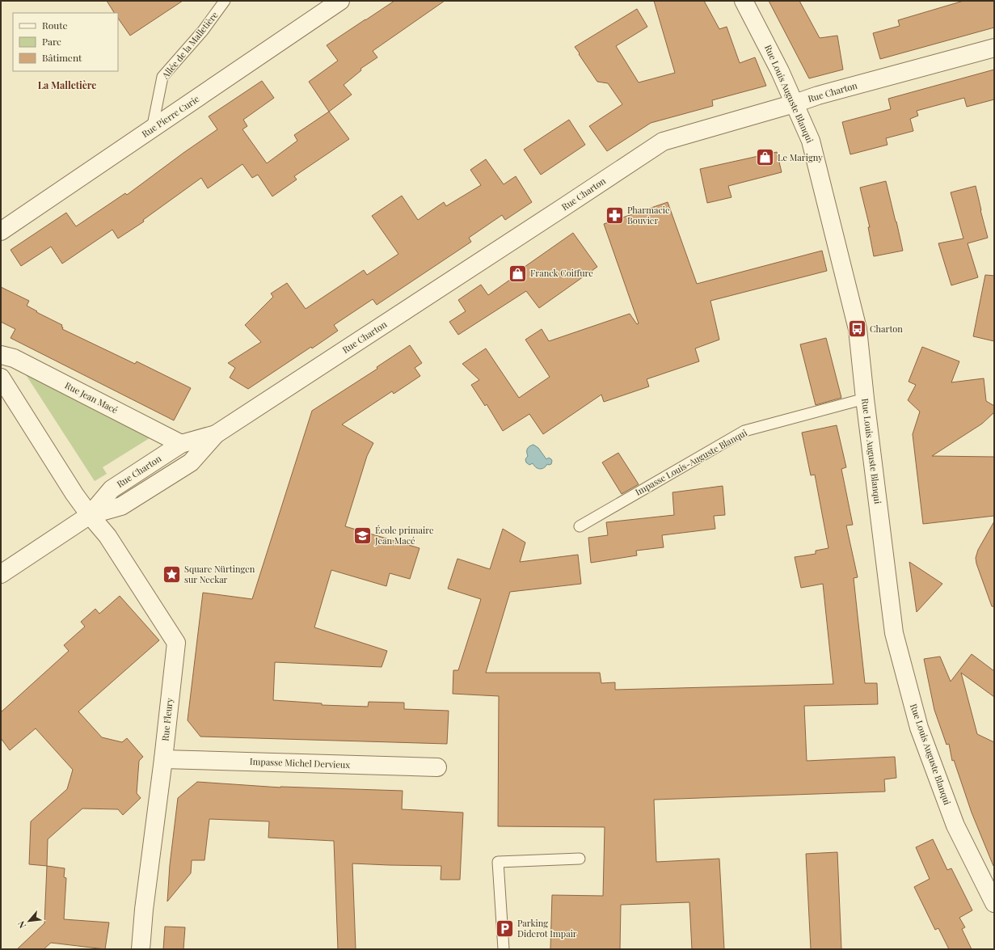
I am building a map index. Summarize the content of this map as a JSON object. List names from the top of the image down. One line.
{"streets":{"street":["Rue Charton","Rue Louis Auguste Blanqui","Rue Pierre Curie","Rue Jean Macé","Rue Fleury","Impasse Michel Dervieux"],"lane":["Allée de la Malletière","Impasse Louis-Auguste Blanqui"]},"crossings":[["Allée de la Malletière","Rue Pierre Curie"],["Rue Charton","Rue Louis Auguste Blanqui"],["Rue Charton","Rue Jean Macé"],["Rue Charton","Rue Fleury"],["Rue Louis Auguste Blanqui","Impasse Louis-Auguste Blanqui"],["Rue Fleury","Impasse Michel Dervieux"]],"districts":["La Malletière"],"places":{"shop":["Le Marigny","Franck Coiffure"],"pharmacy":["Pharmacie Bouvier"],"bus stop":["Charton"],"school or university":["École primaire Jean Macé"],"place":["Square Nürtingen sur Neckar"],"parking":["Parking Diderot Impair"]},"legend":["Route","Parc","Bâtiment"],"north":"bottom left"}
